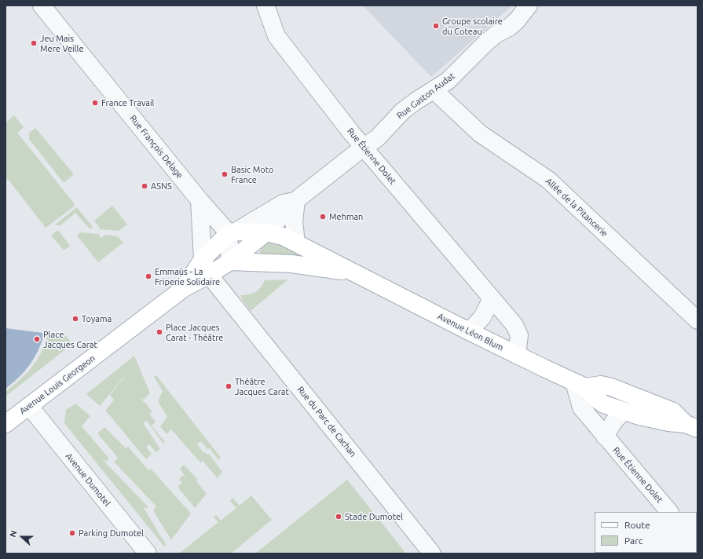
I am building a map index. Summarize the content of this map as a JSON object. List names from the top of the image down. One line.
{"streets":{"main road":["Avenue Léon Blum","Avenue Louis Georgeon"],"street":["Rue Gaston Audat","Rue François Delage","Rue Étienne Dolet","Allée de la Pitancerie","Rue du Parc de Cachan","Avenue Dumotel"]},"crossings":[["Rue Gaston Audat","Rue Étienne Dolet"],["Rue Gaston Audat","Allée de la Pitancerie"],["Rue Gaston Audat","Avenue Louis Georgeon"],["Rue François Delage","Avenue Louis Georgeon"],["Rue Étienne Dolet","Avenue Léon Blum"],["Rue Étienne Dolet","Avenue Louis Georgeon"],["Avenue Léon Blum","Avenue Louis Georgeon"],["Avenue Louis Georgeon","Rue du Parc de Cachan"],["Avenue Louis Georgeon","Avenue Dumotel"]],"places":["Groupe scolaire du Coteau","Jeu Mais Mere Veille","France Travail","Basic Moto France","ASNS","Mehman","Emmaüs - La Friperie Solidaire","Toyama","Place Jacques Carat - Théâtre","Place Jacques Carat","Théâtre Jacques Carat","Stade Dumotel","Parking Dumotel"],"legend":["Route","Parc"],"north":"left"}
